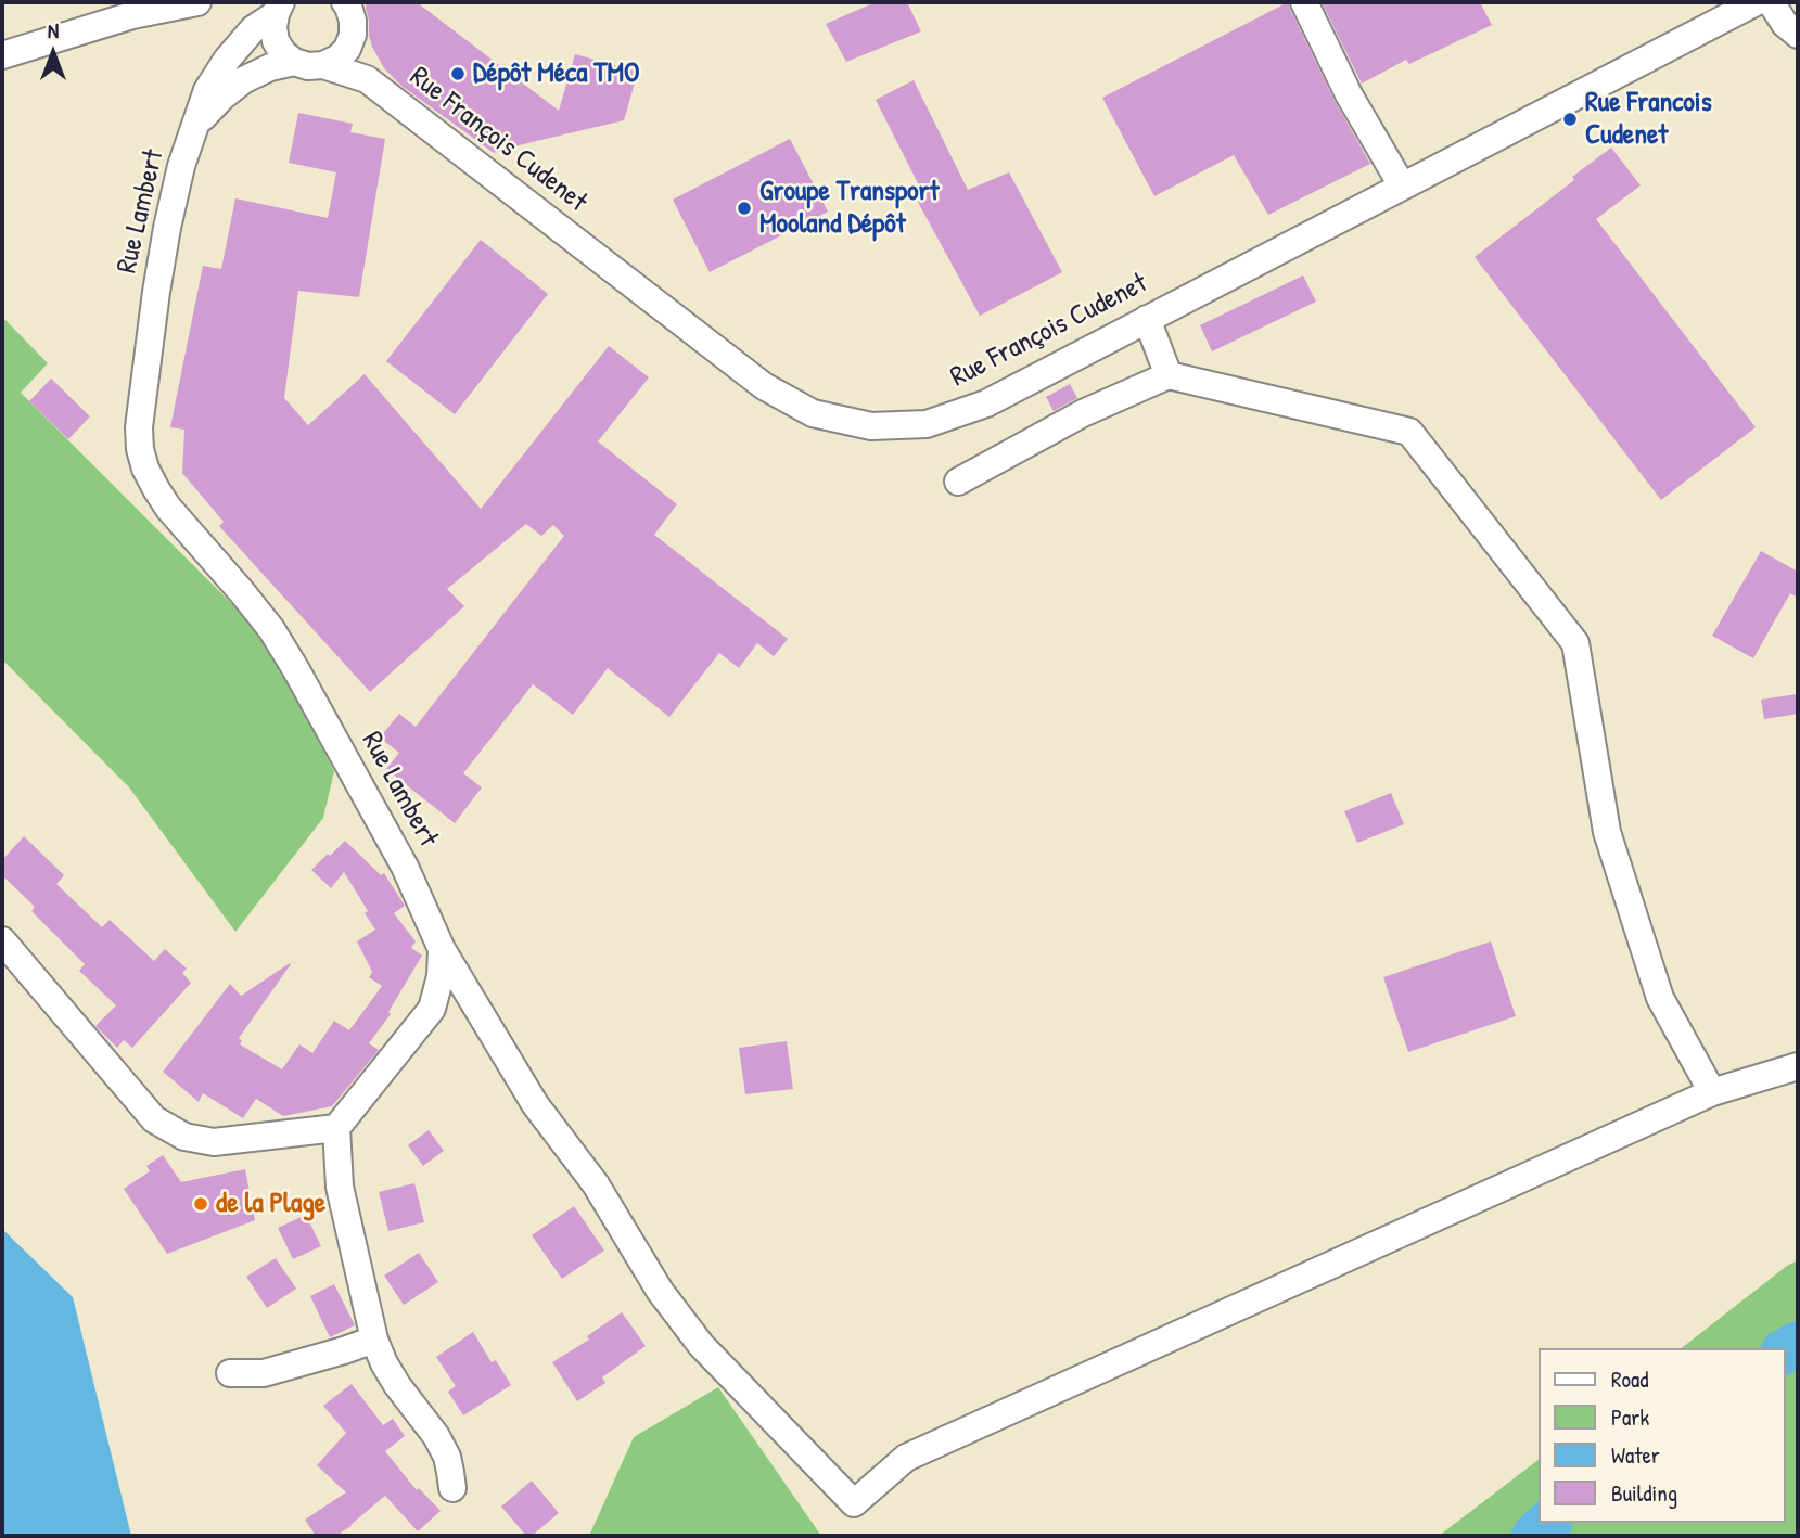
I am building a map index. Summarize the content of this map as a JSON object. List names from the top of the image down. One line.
{"streets":{"street":["Rue François Cudenet","Rue Lambert"]},"crossings":[["Rue François Cudenet","Rue Lambert"]],"places":["Dépôt Méca TMO","Rue Francois Cudenet","Groupe Transport Mooland Dépôt","de la Plage"],"legend":["Road","Park","Water","Building"],"north":"top"}
